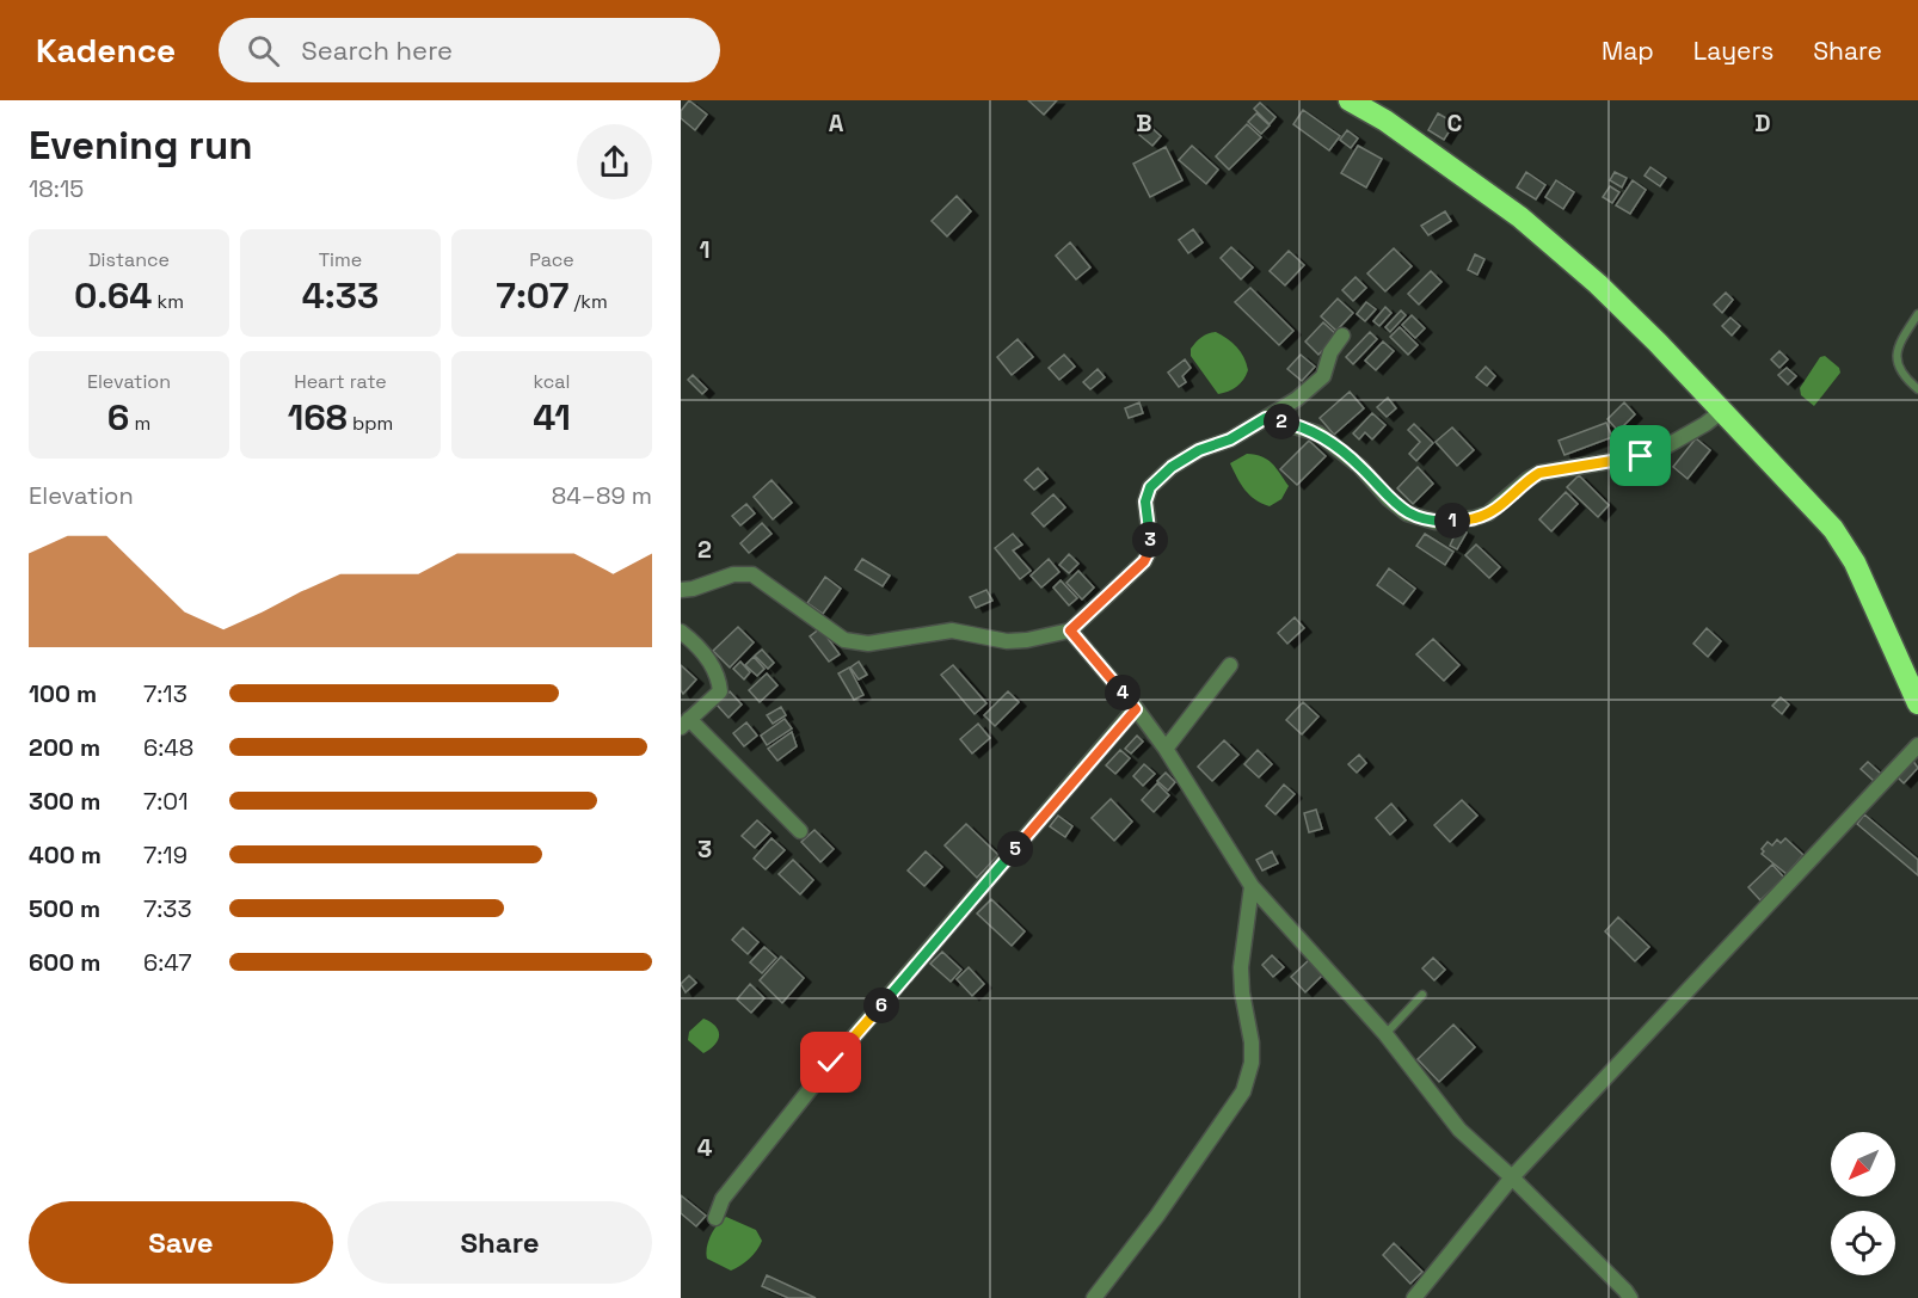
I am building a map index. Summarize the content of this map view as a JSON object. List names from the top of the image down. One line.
{"north":"bottom left","page":{"header":"Kadence","search":"Search here","nav":["Map","Layers","Share"],"heading":["Evening run","18:15"],"stats":[["Distance","0.64 km"],["Time","4:33"],["Pace","7:07 /km"],["Elevation","6 m"],["Heart rate","168 bpm"],["kcal","41"]],"pins":["2","1","3","4","5","6"],"chart":["Elevation","84–89 m"],"list":[{"name":"100 m","note":"7:13"},{"name":"200 m","note":"6:48"},{"name":"300 m","note":"7:01"},{"name":"400 m","note":"7:19"},{"name":"500 m","note":"7:33"},{"name":"600 m","note":"6:47"}],"buttons":["Save","Share"]},"grid":{"columns":["A","B","C","D"],"rows":["1","2","3","4"]}}
